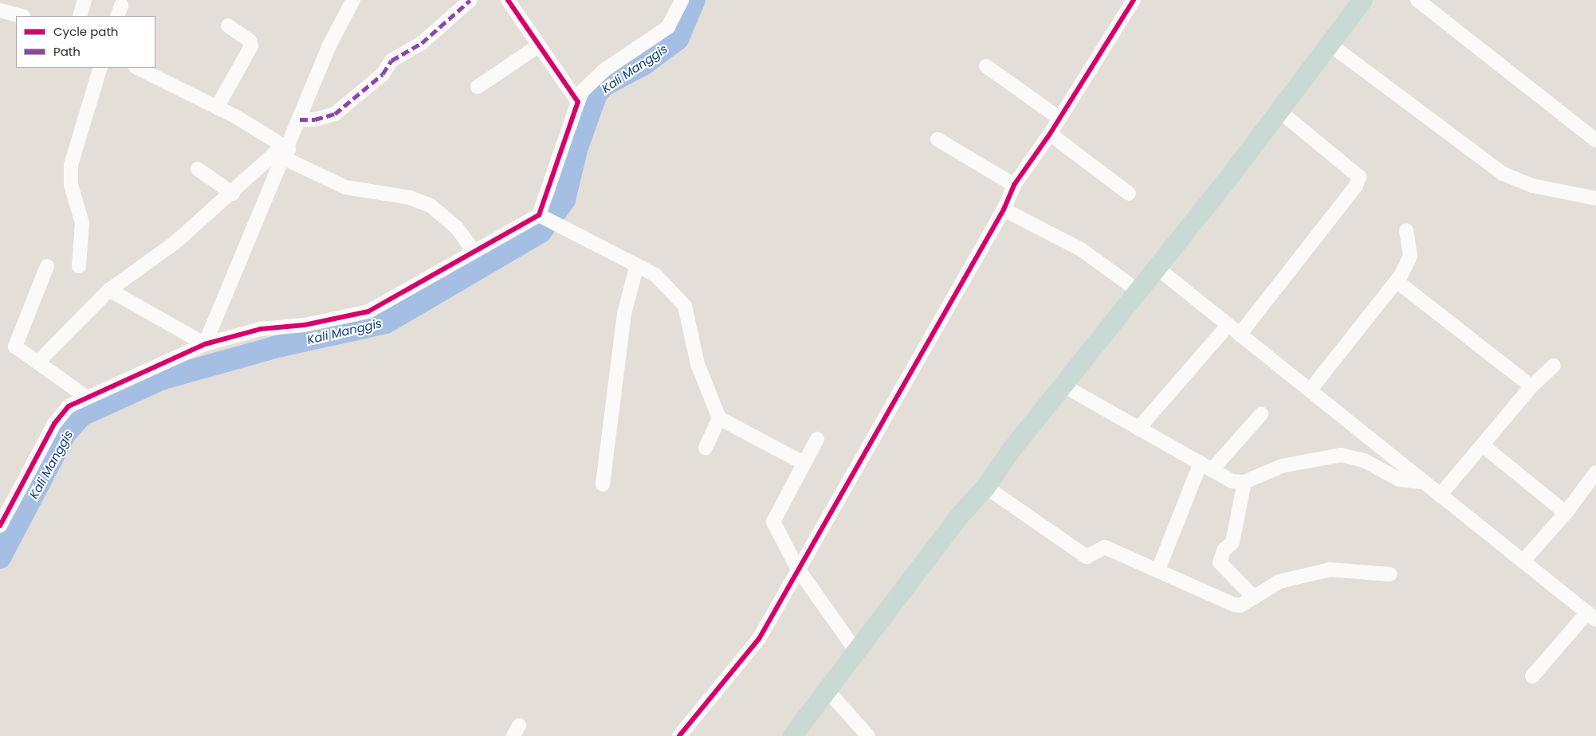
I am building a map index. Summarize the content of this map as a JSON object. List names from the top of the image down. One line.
{"water":["Kali Manggis"],"legend":["Cycle path","Path"]}
